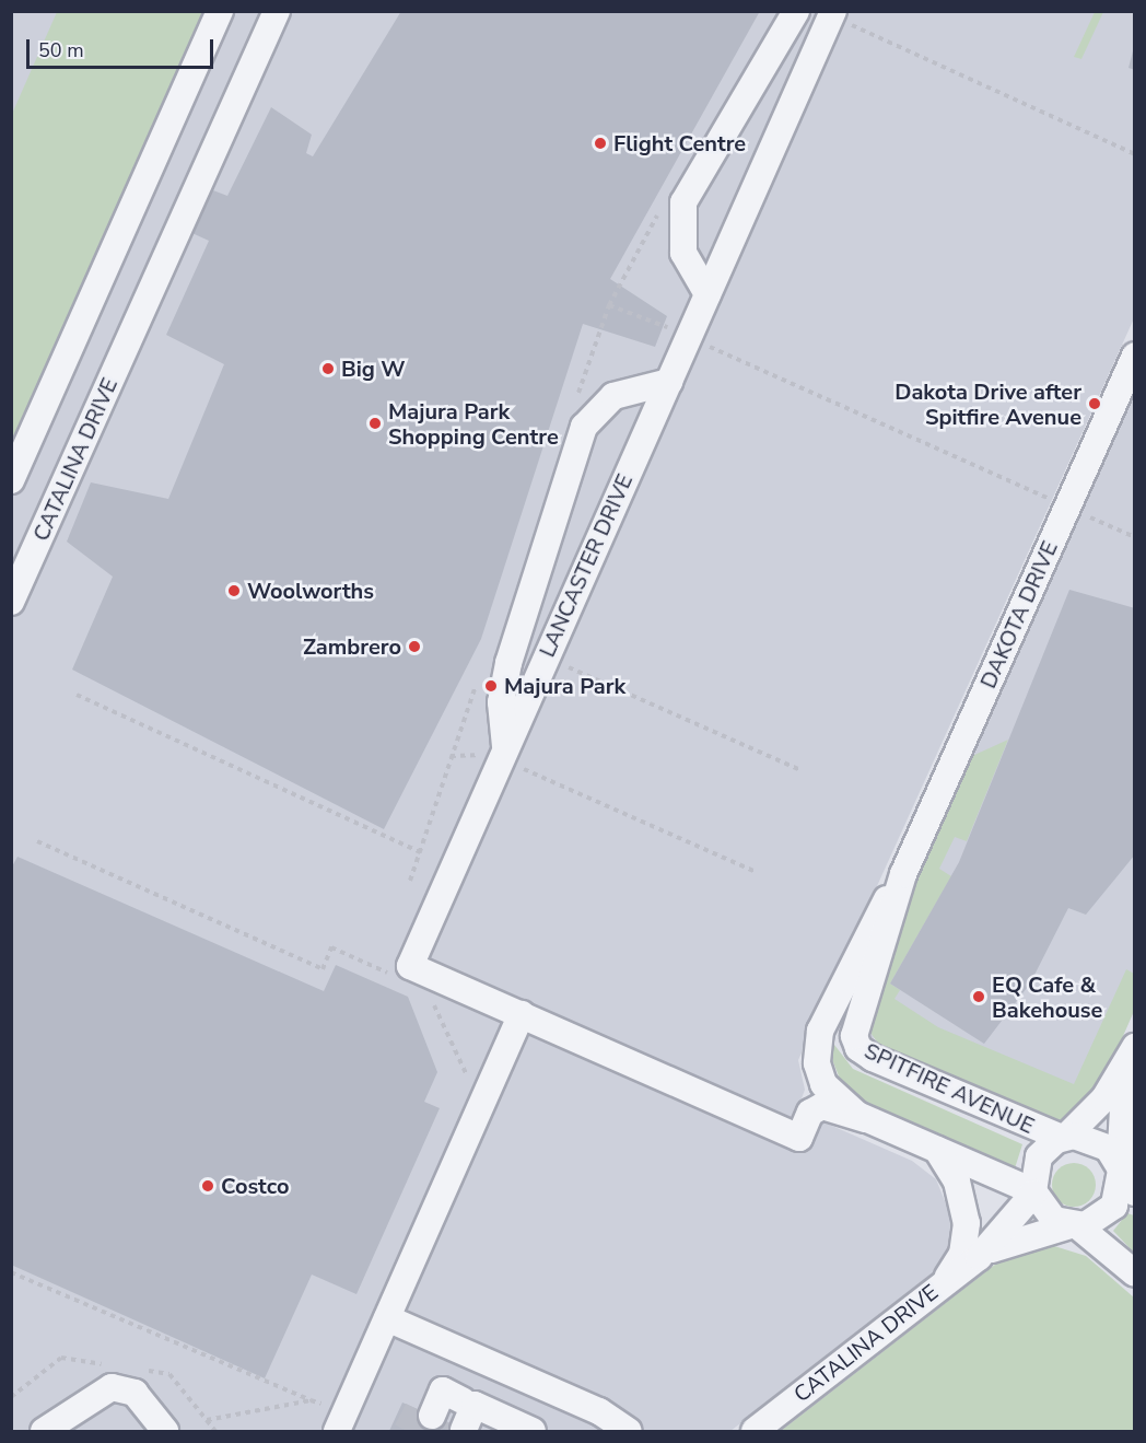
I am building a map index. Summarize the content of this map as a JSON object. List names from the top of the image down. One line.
{"streets":{"street":["CATALINA DRIVE","LANCASTER DRIVE","DAKOTA DRIVE","SPITFIRE AVENUE"]},"crossings":[["CATALINA DRIVE","SPITFIRE AVENUE"],["DAKOTA DRIVE","SPITFIRE AVENUE"]],"places":["Flight Centre","Big W","Dakota Drive after Spitfire Avenue","Majura Park Shopping Centre","Woolworths","Zambrero","Majura Park","EQ Cafe & Bakehouse","Costco"],"scale_bar":"50 m"}
